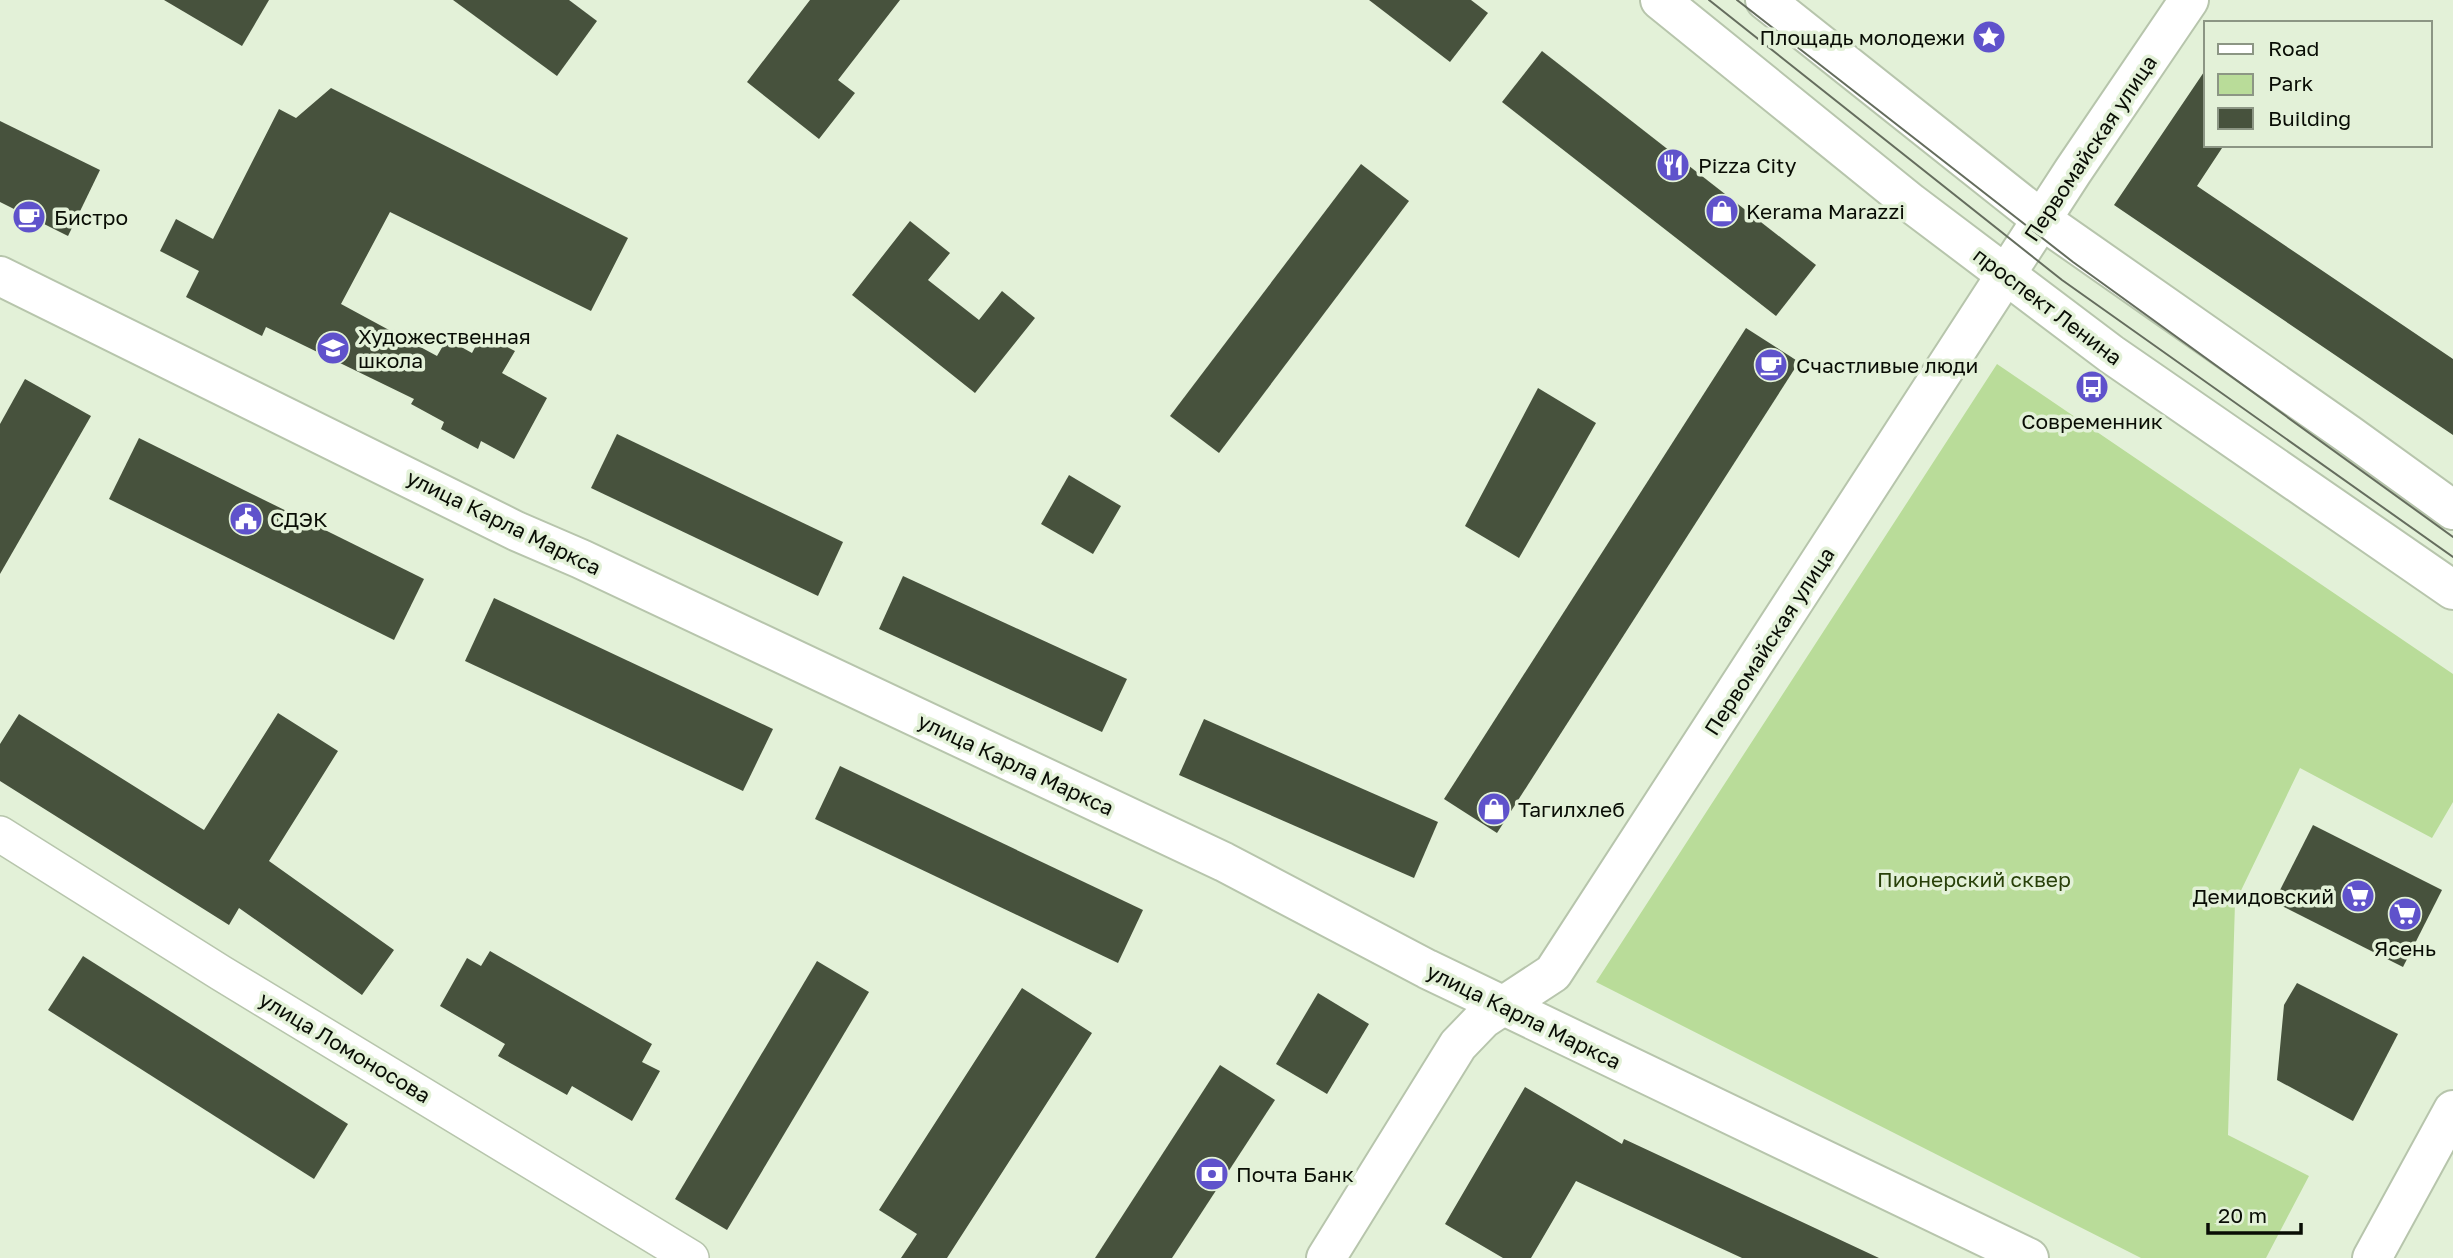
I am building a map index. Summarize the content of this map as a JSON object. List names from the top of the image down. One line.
{"streets":{"street":["Первомайская улица","проспект Ленина","улица Карла Маркса","улица Ломоносова"]},"crossings":[["Первомайская улица","проспект Ленина"],["Первомайская улица","улица Карла Маркса"]],"parks":["Пионерский сквер"],"places":{"place":["Площадь молодежи"],"restaurant":["Pizza City"],"shop":["Kerama Marazzi","Тагилхлеб"],"cafe":["Бистро","Счастливые люди"],"school or university":["Художественная школа"],"bus stop":["Современник"],"public building":["СДЭК"],"supermarket":["Демидовский","Ясень"],"bank":["Почта Банк"]},"legend":["Road","Park","Building"],"scale_bar":"20 m"}
